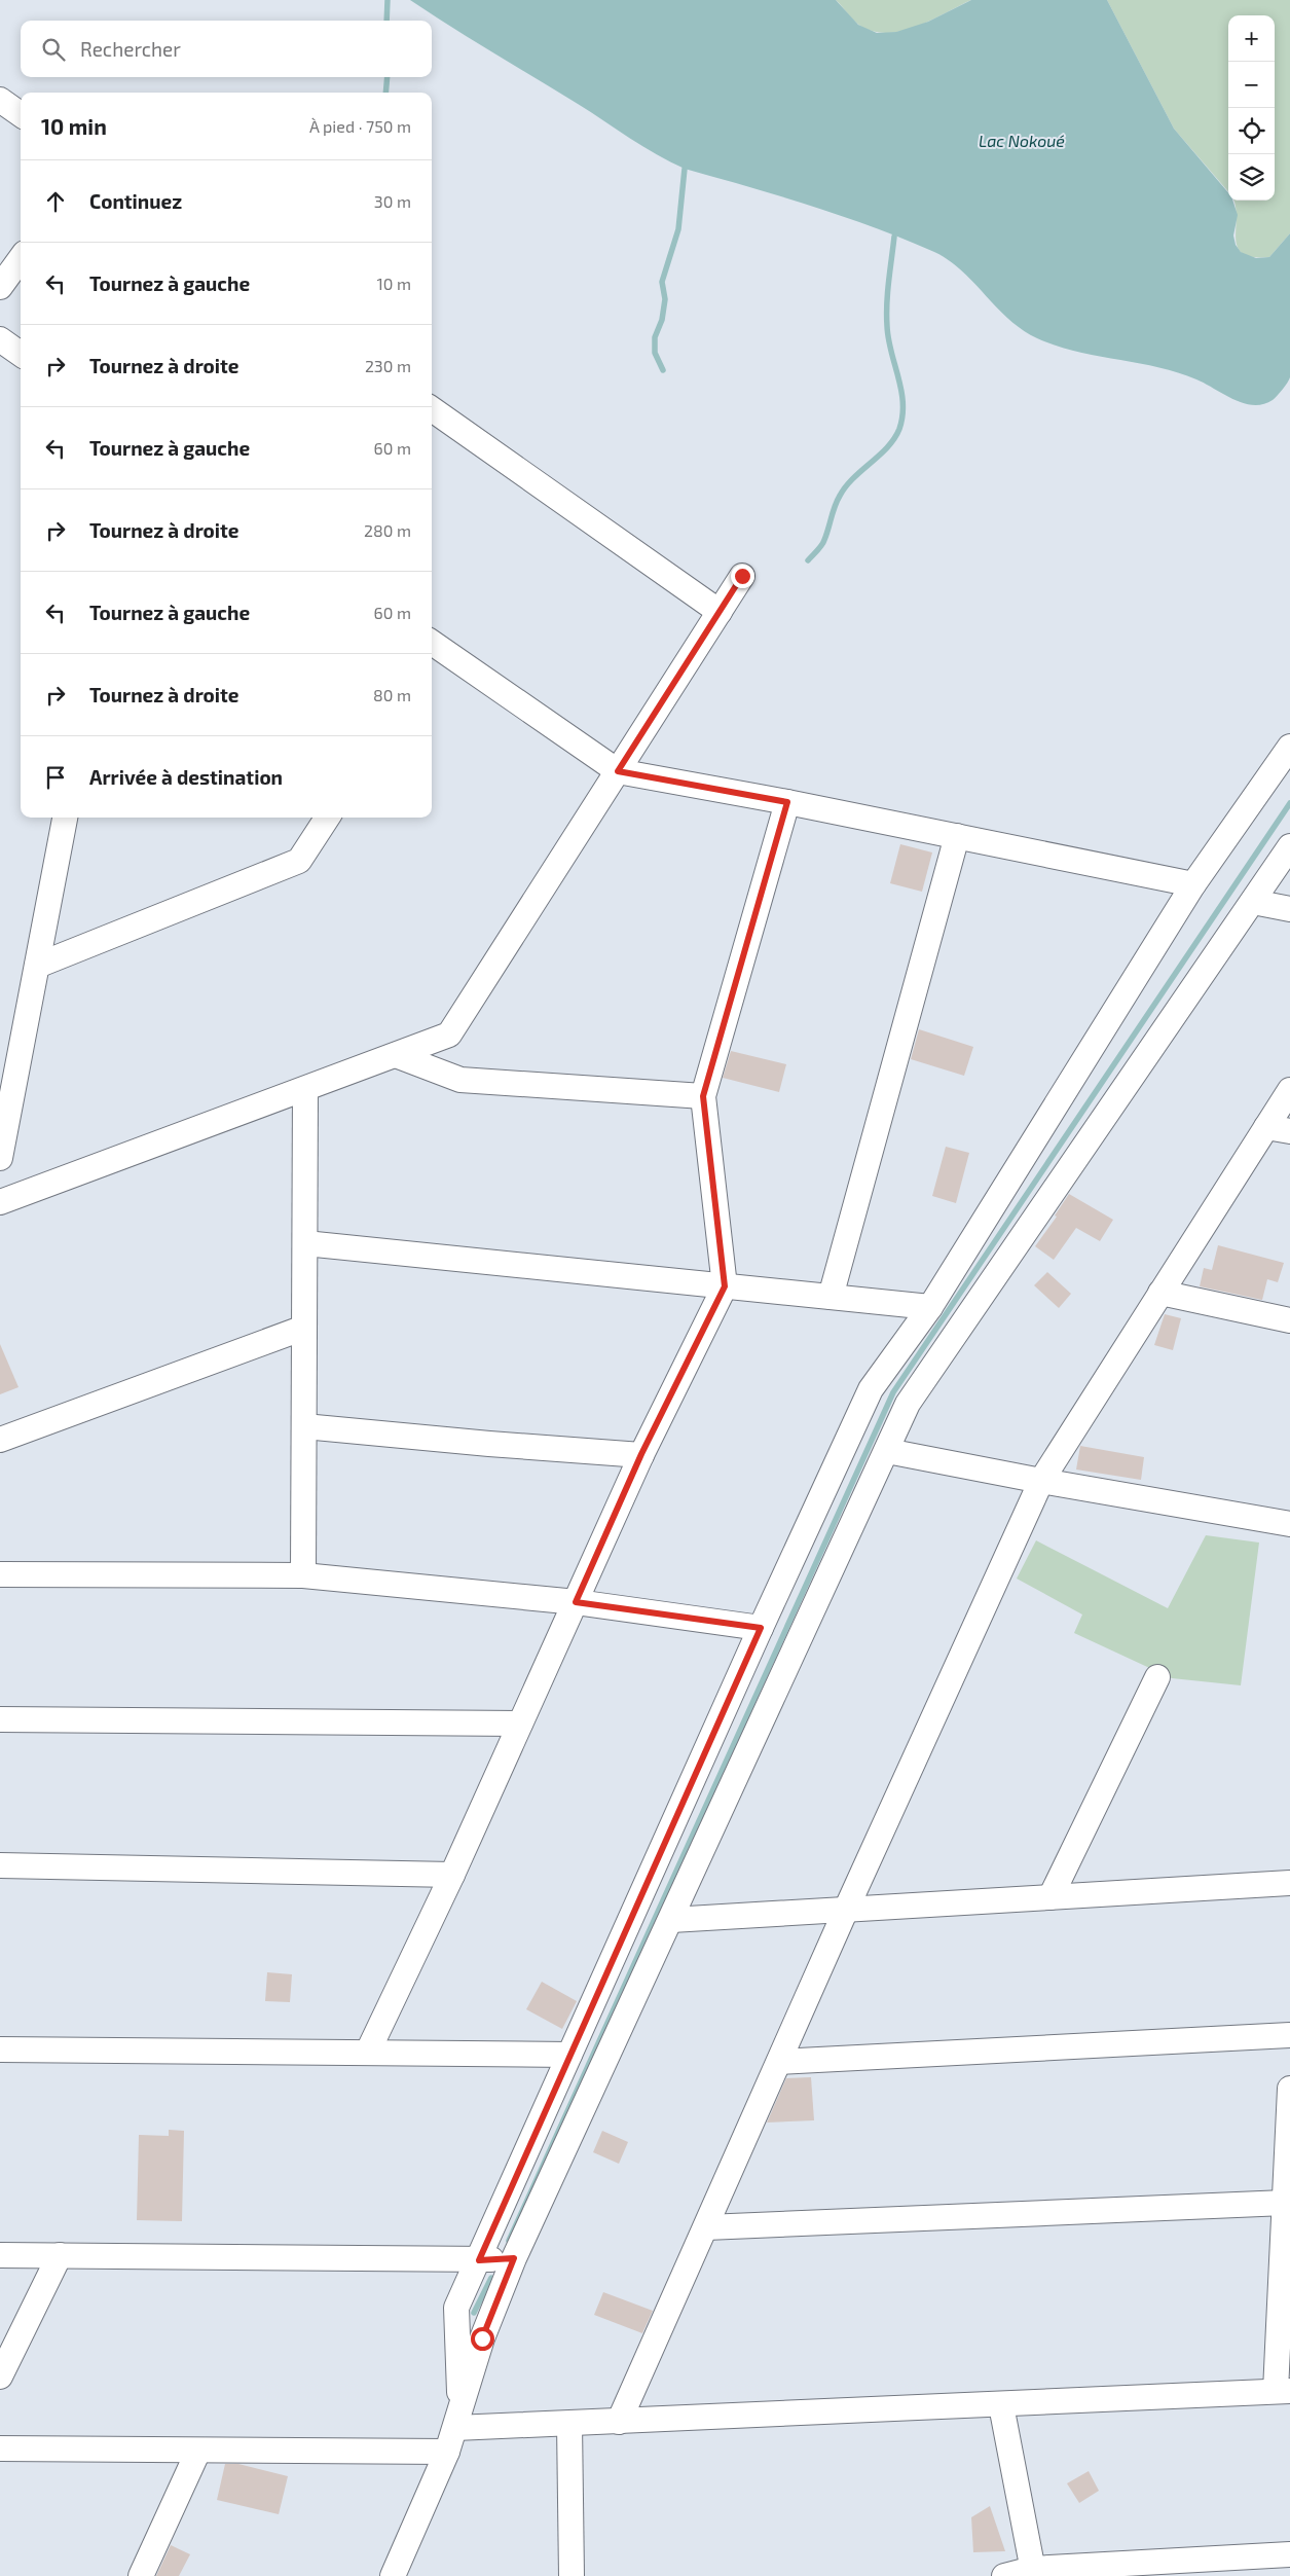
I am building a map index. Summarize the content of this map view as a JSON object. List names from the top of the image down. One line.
{"water":["Lac Nokoué"],"page":{"map_buttons":["+","−"],"search":"Rechercher","heading":["10 min","À pied · 750 m"],"list":[["Continuez","30 m"],["Tournez à gauche","10 m"],["Tournez à droite","230 m"],["Tournez à gauche","60 m"],["Tournez à droite","280 m"],["Tournez à gauche","60 m"],["Tournez à droite","80 m"],"Arrivée à destination"]}}
